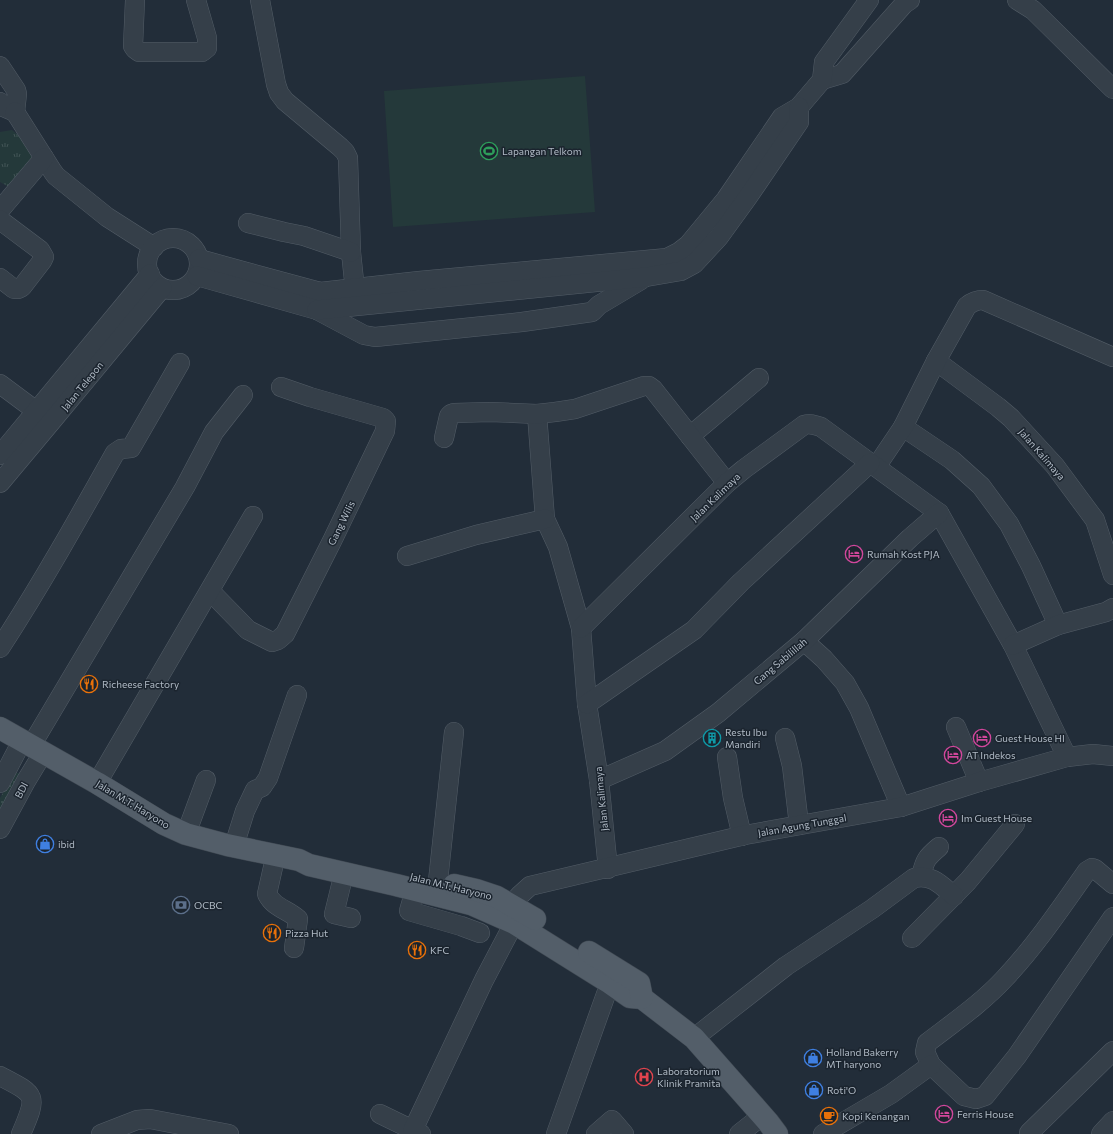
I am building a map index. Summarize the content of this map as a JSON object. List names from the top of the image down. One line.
{"streets":{"main road":["Jalan M.T. Haryono"],"street":["Jalan Telepon","Jalan Kalimaya","Gang Wilis","Gang Sabilillah","BDI","Jalan Agung Tunggal"]},"crossings":[["Jalan Kalimaya","Gang Sabilillah"],["Jalan Kalimaya","Jalan Agung Tunggal"],["BDI","Jalan M.T. Haryono"],["Jalan M.T. Haryono","Jalan Agung Tunggal"]],"places":{"sports":["Lapangan Telkom"],"hotel":["Rumah Kost PJA","Guest House HI","AT Indekos","Im Guest House","Ferris House"],"restaurant":["Richeese Factory","Pizza Hut","KFC"],"building":["Restu Ibu Mandiri"],"shop":["ibid","Holland Bakerry MT haryono","Roti'O"],"bank":["OCBC"],"hospital":["Laboratorium Klinik Pramita"],"cafe":["Kopi Kenangan"]}}
